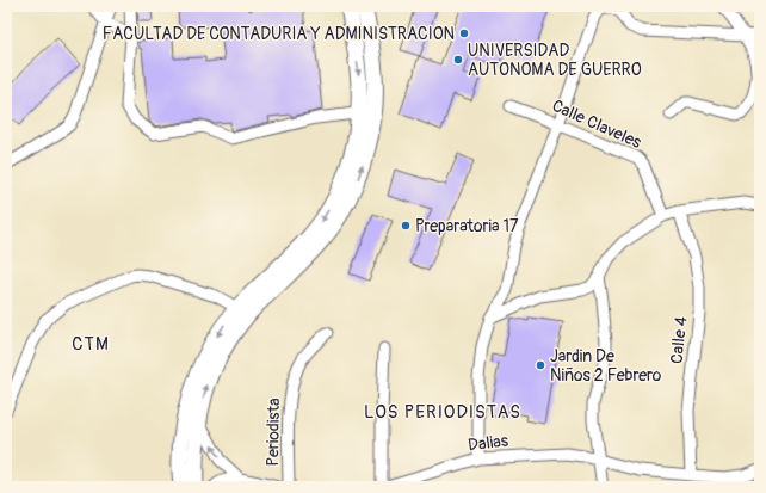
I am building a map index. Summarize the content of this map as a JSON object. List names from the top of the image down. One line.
{"streets":{"street":["Calle Claveles","Calle 4","Periodista","Dalias"]},"crossings":[["Calle 4","Dalias"]],"districts":["CTM","LOS PERIODISTAS"],"places":["FACULTAD DE CONTADURIA Y ADMINISTRACION","UNIVERSIDAD AUTONOMA DE GUERRO","Preparatoria 17","Jardin De Niños 2 Febrero"]}
